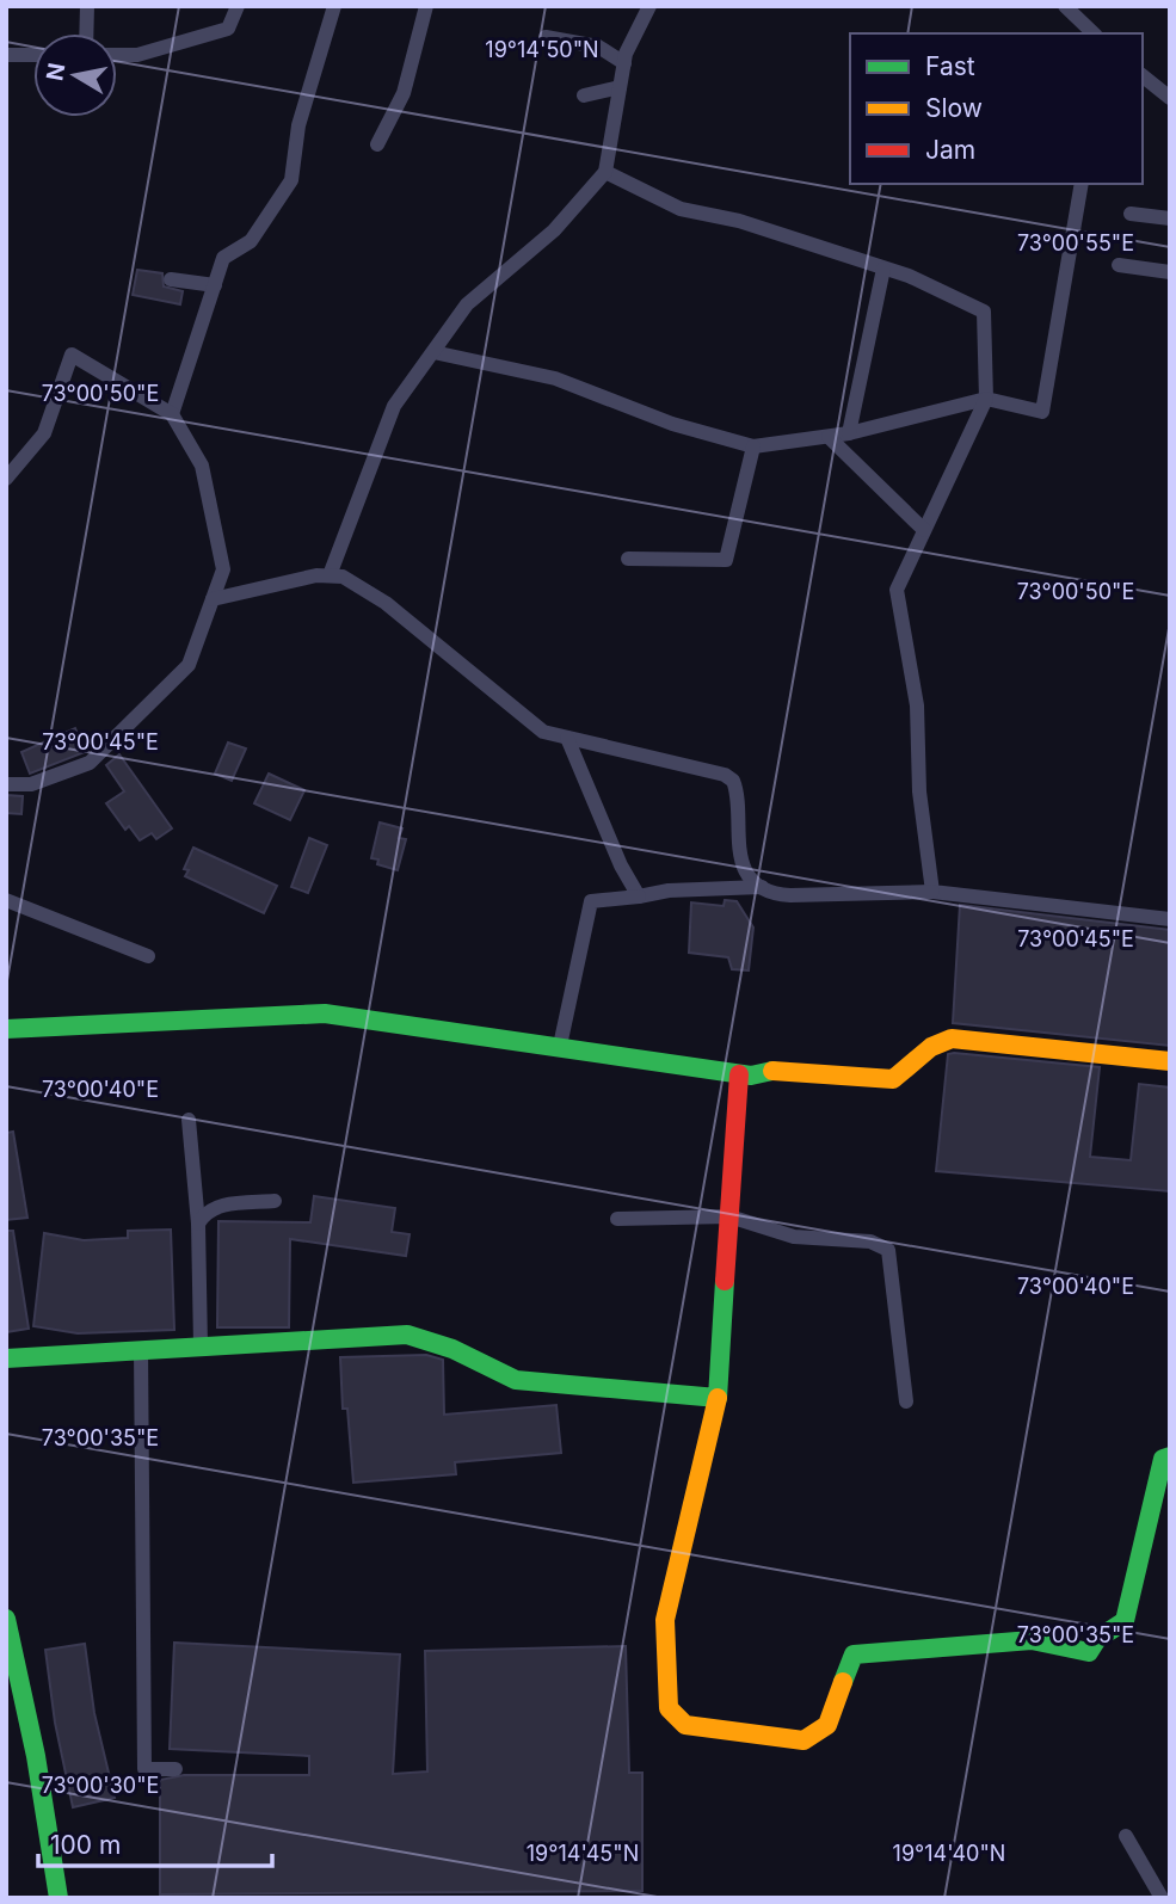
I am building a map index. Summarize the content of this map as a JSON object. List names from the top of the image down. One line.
{"legend":["Fast","Slow","Jam"],"scale_bar":"100 m","north":"left","coordinates":["19°14'50\"N","73°00'55\"E","73°00'50\"E","73°00'45\"E","73°00'40\"E","73°00'35\"E","73°00'30\"E","19°14'45\"N","19°14'40\"N"]}
